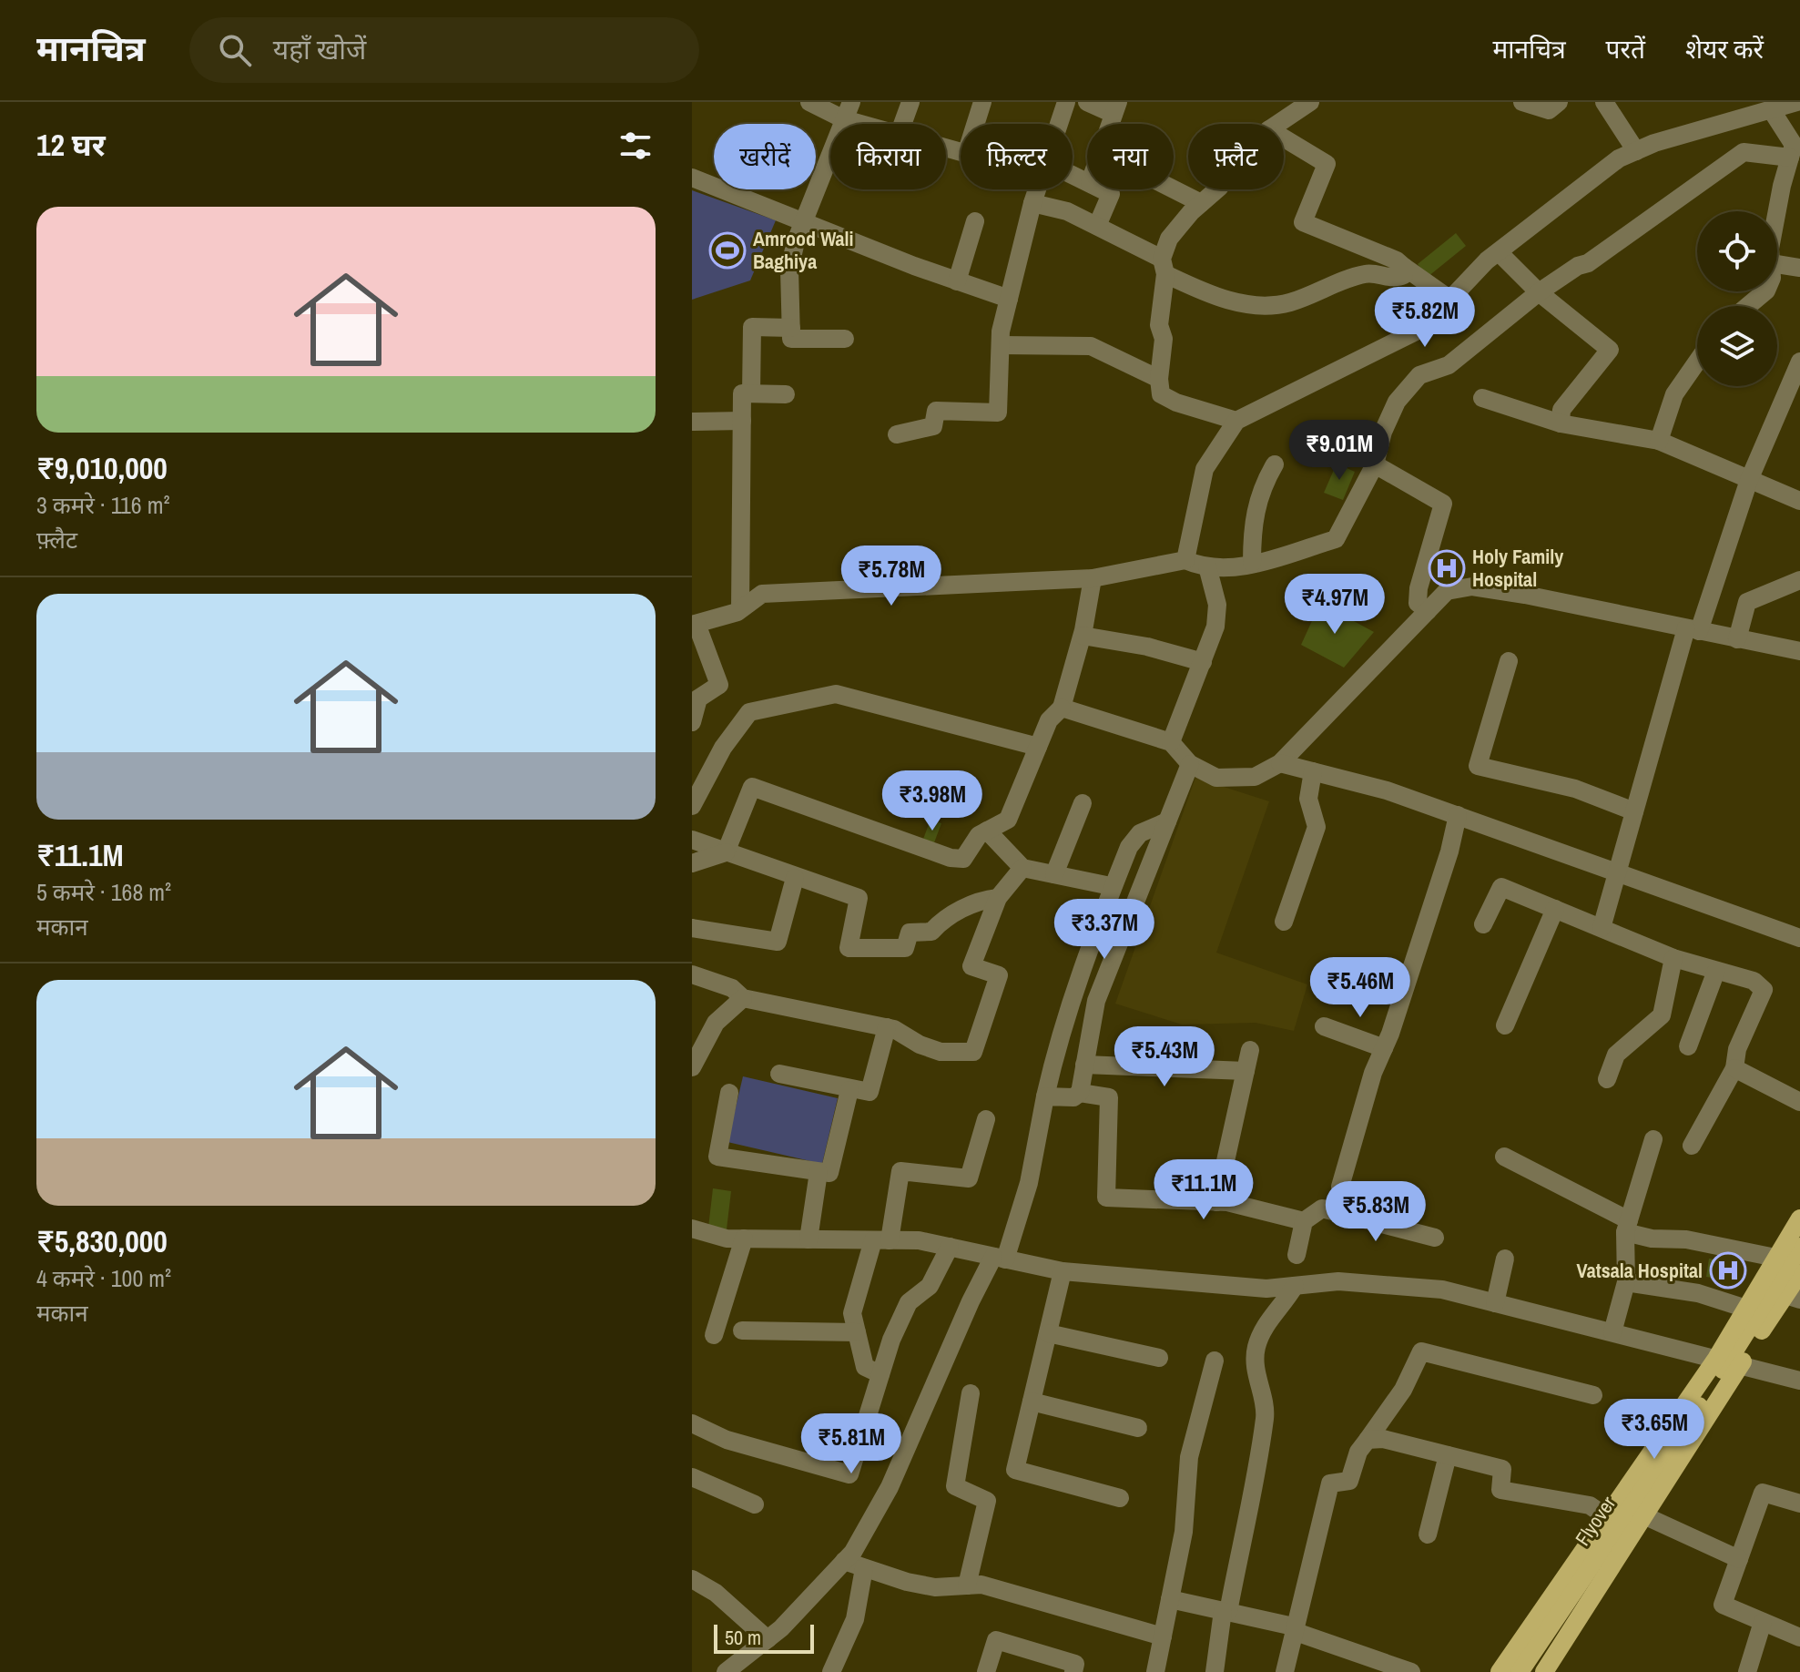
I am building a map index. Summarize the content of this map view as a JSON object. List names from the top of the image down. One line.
{"streets":{"main road":["Flyover"]},"places":{"sports":["Amrood Wali Baghiya"],"hospital":["Holy Family Hospital","Vatsala Hospital"]},"scale_bar":"50 m","page":{"header":"मानचित्र","search":"यहाँ खोजें","nav":["मानचित्र","परतें","शेयर करें"],"heading":"12 घर","chip":["खरीदें","किराया","फ़िल्टर","नया","फ़्लैट"],"list":[{"name":"₹9,010,000","note":"3 कमरे · 116 m² · फ़्लैट"},{"name":"₹11.1M","note":"5 कमरे · 168 m² · मकान"},{"name":"₹5,830,000","note":"4 कमरे · 100 m² · मकान"}],"price":["₹5.82M","₹9.01M","₹5.78M","₹4.97M","₹3.98M","₹3.37M","₹5.46M","₹5.43M","₹11.1M","₹5.83M","₹3.65M","₹5.81M"],"scale":"50 m"}}
